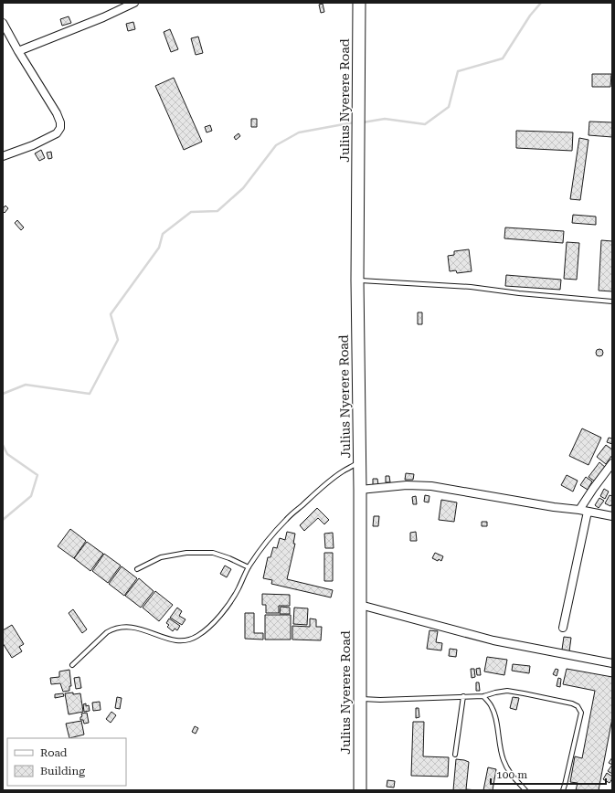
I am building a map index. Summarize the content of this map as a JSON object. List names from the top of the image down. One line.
{"streets":{"highway":["Julius Nyerere Road"]},"legend":["Road","Building"],"scale_bar":"100 m"}
